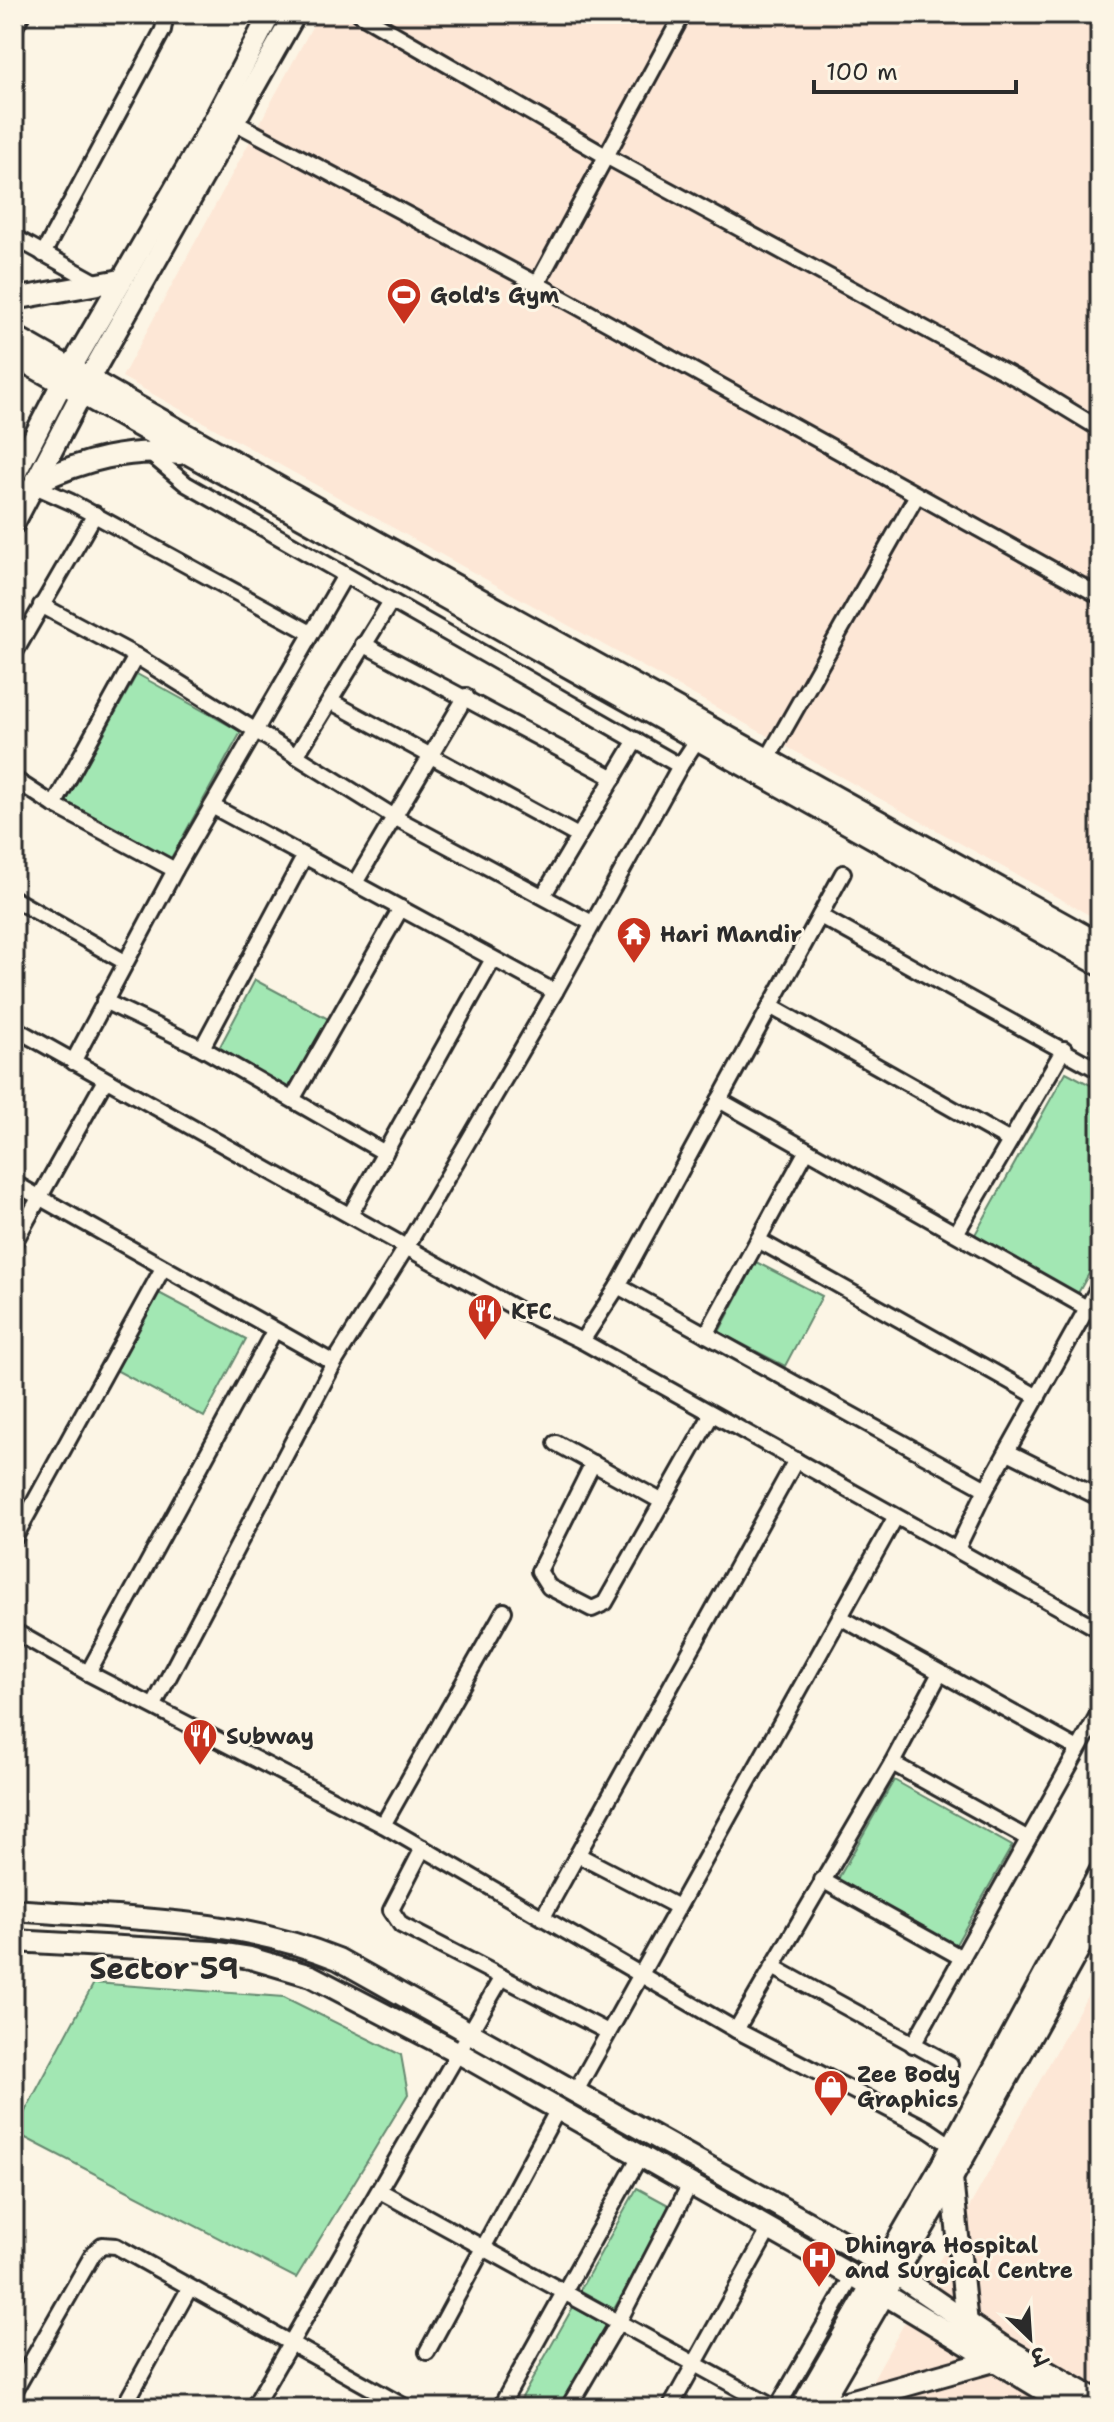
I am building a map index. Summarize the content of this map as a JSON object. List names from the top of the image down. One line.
{"districts":["Sector 59"],"places":{"sports":["Gold's Gym"],"temple":["Hari Mandir"],"restaurant":["KFC","Subway"],"shop":["Zee Body Graphics"],"hospital":["Dhingra Hospital and Surgical Centre"]},"scale_bar":"100 m","north":"bottom right"}
